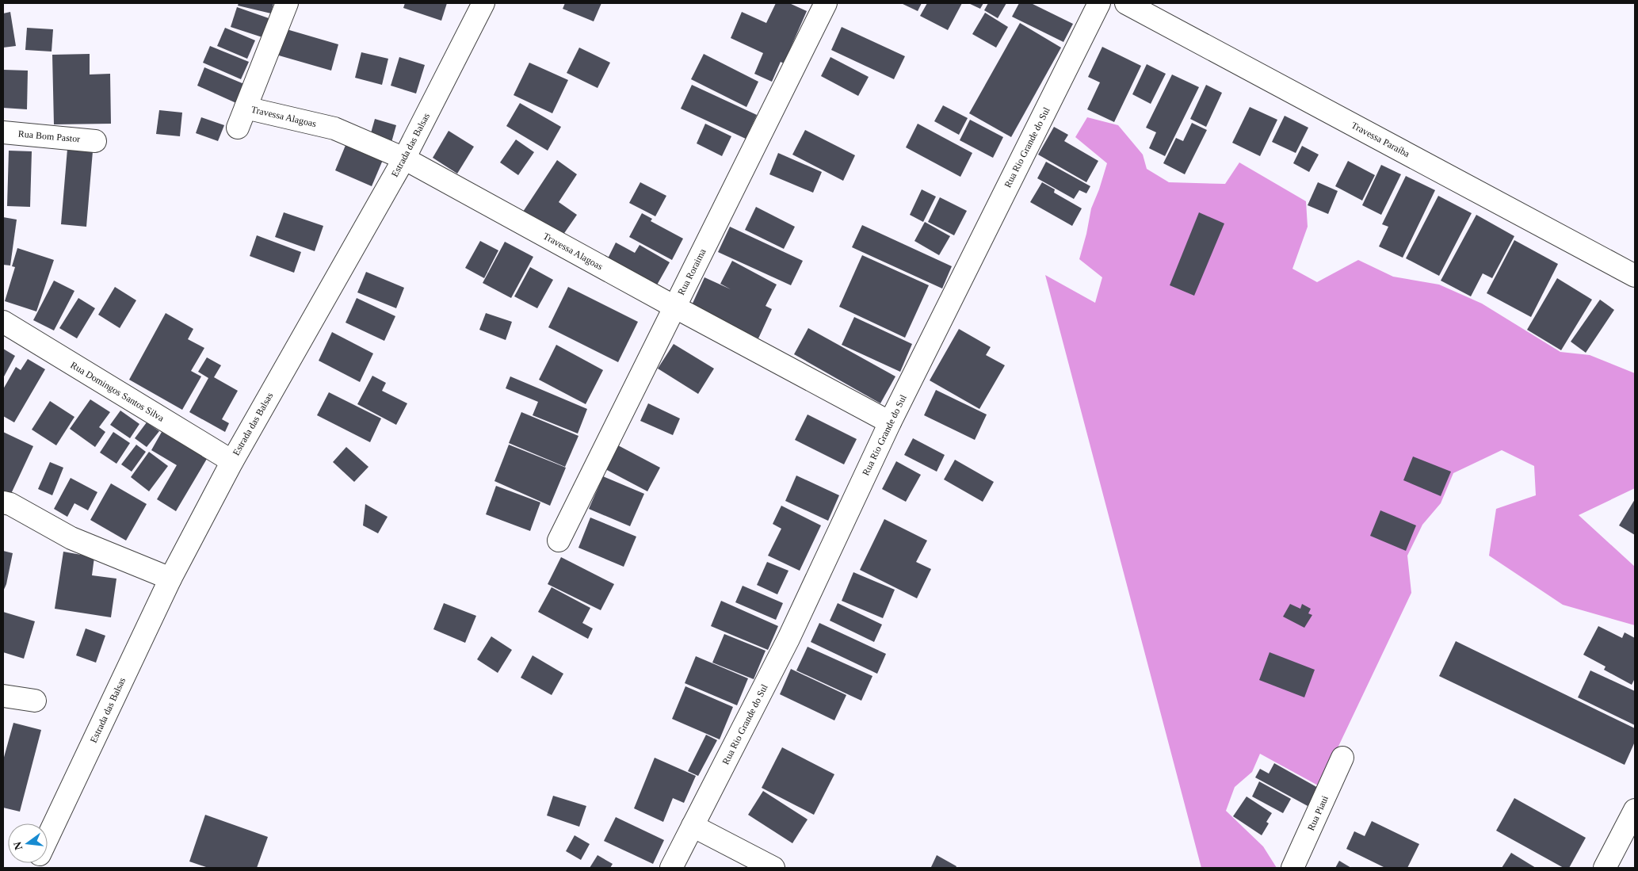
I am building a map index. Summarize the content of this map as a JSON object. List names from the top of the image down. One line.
{"streets":{"street":["Travessa Alagoas","Rua Bom Pastor","Travessa Paraíba","Estrada das Balsas","Rua Rio Grande do Sul","Rua Roraima","Rua Domingos Santos Silva","Rua Piaui"]},"crossings":[["Travessa Alagoas","Estrada das Balsas"],["Travessa Alagoas","Rua Rio Grande do Sul"],["Travessa Alagoas","Rua Roraima"],["Estrada das Balsas","Rua Domingos Santos Silva"]],"north":"left"}
